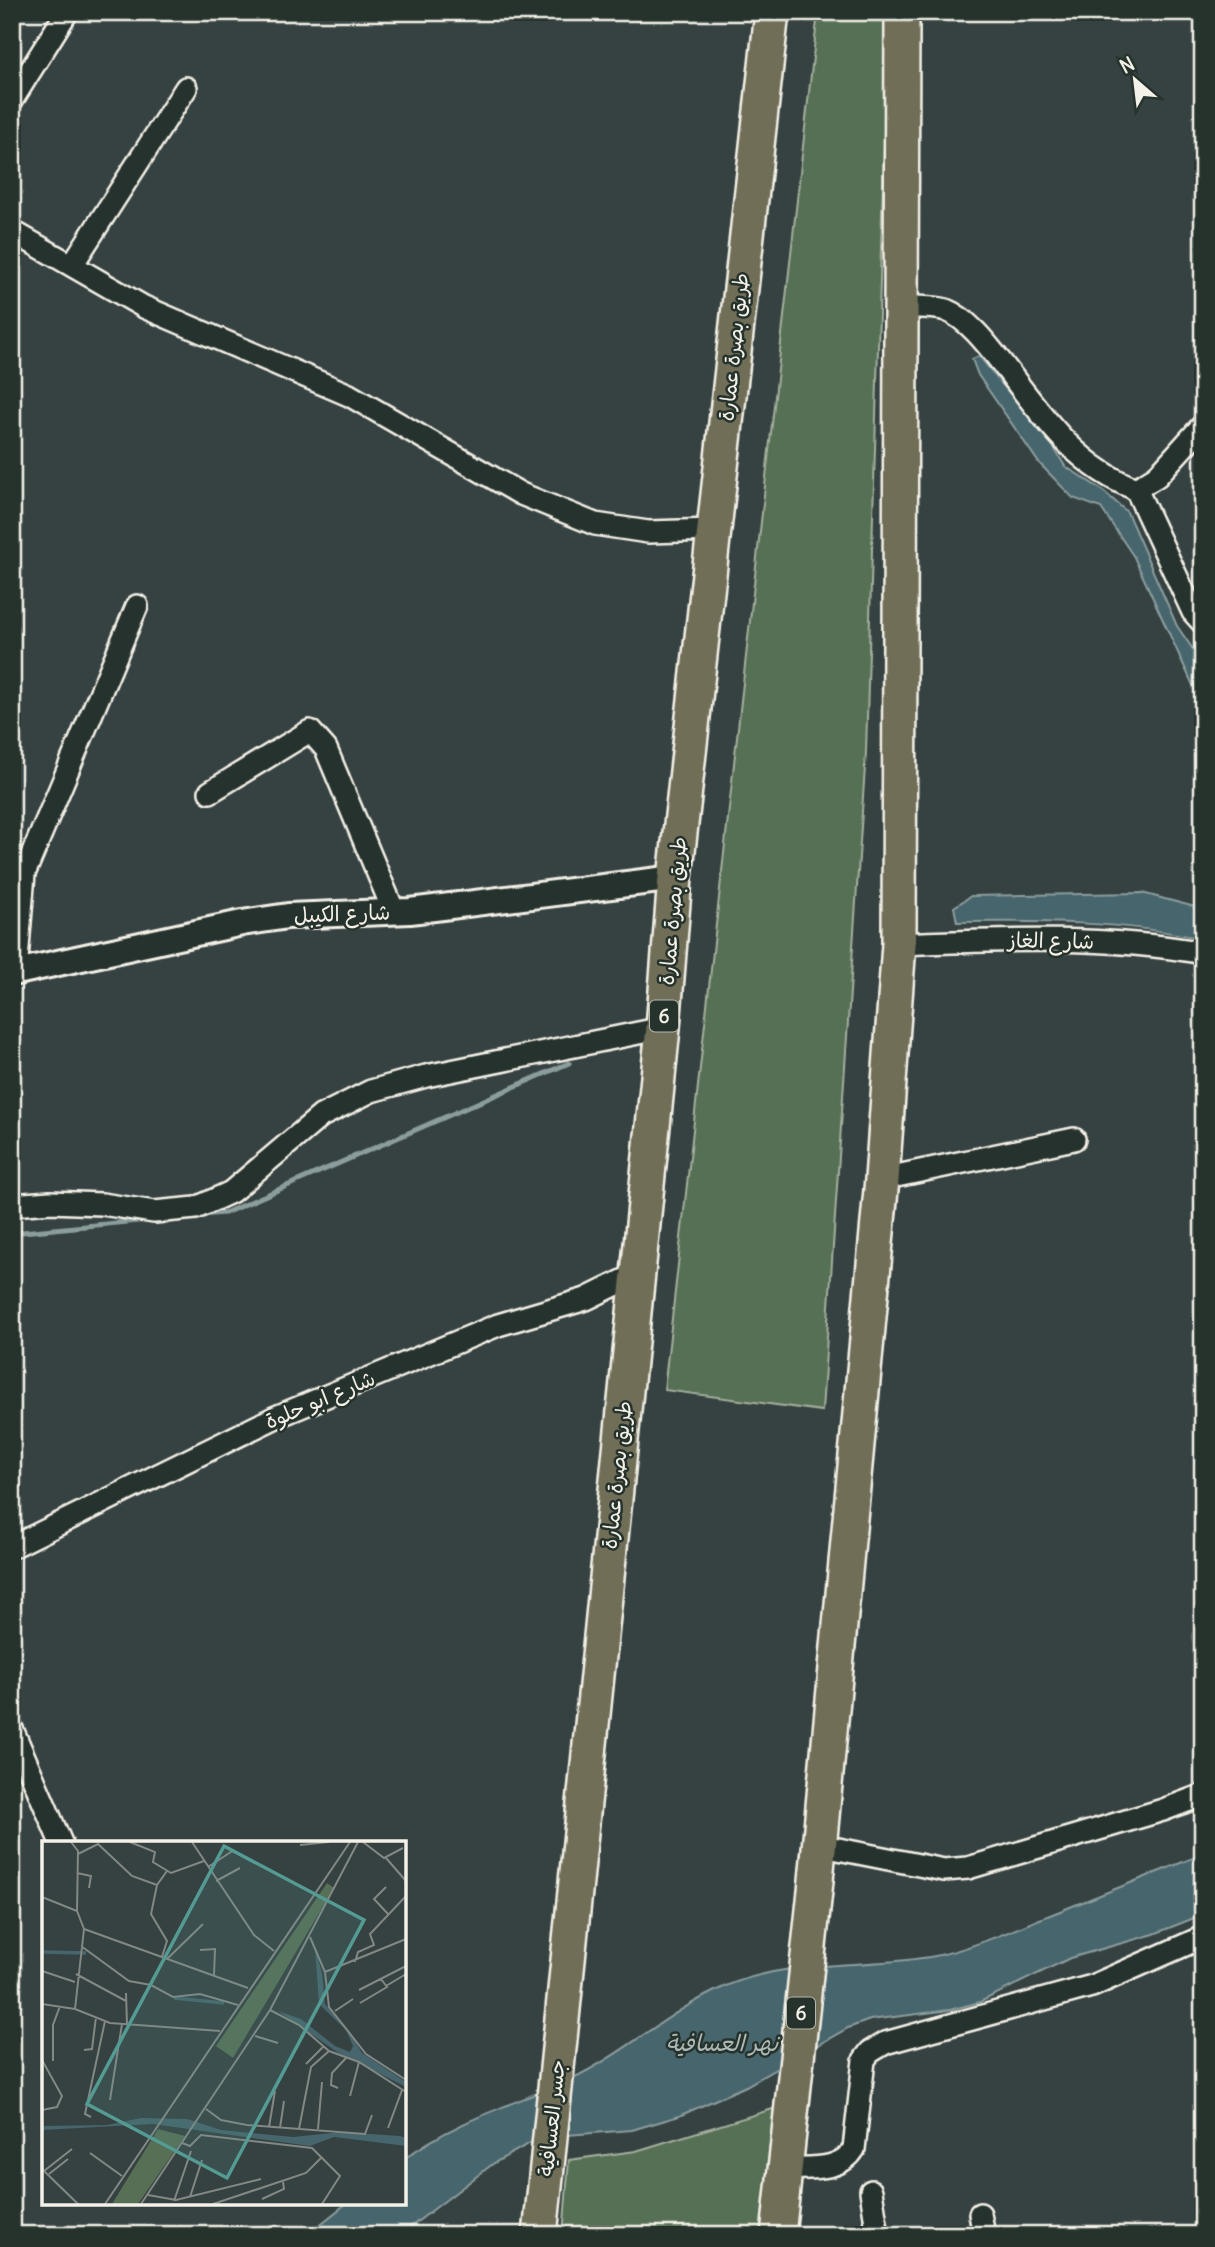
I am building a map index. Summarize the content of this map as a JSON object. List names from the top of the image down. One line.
{"streets":{"highway":["طريق بصرة عمارة","6","جسر العسافية"],"street":["شارع الكيبل","شارع الغاز","شارع ابو حلوة"]},"crossings":[["طريق بصرة عمارة","شارع الكيبل"],["طريق بصرة عمارة","شارع ابو حلوة"],["طريق بصرة عمارة","جسر العسافية"],["شارع الغاز","6"]],"water":["نهر العسافية"],"north":"top left"}
